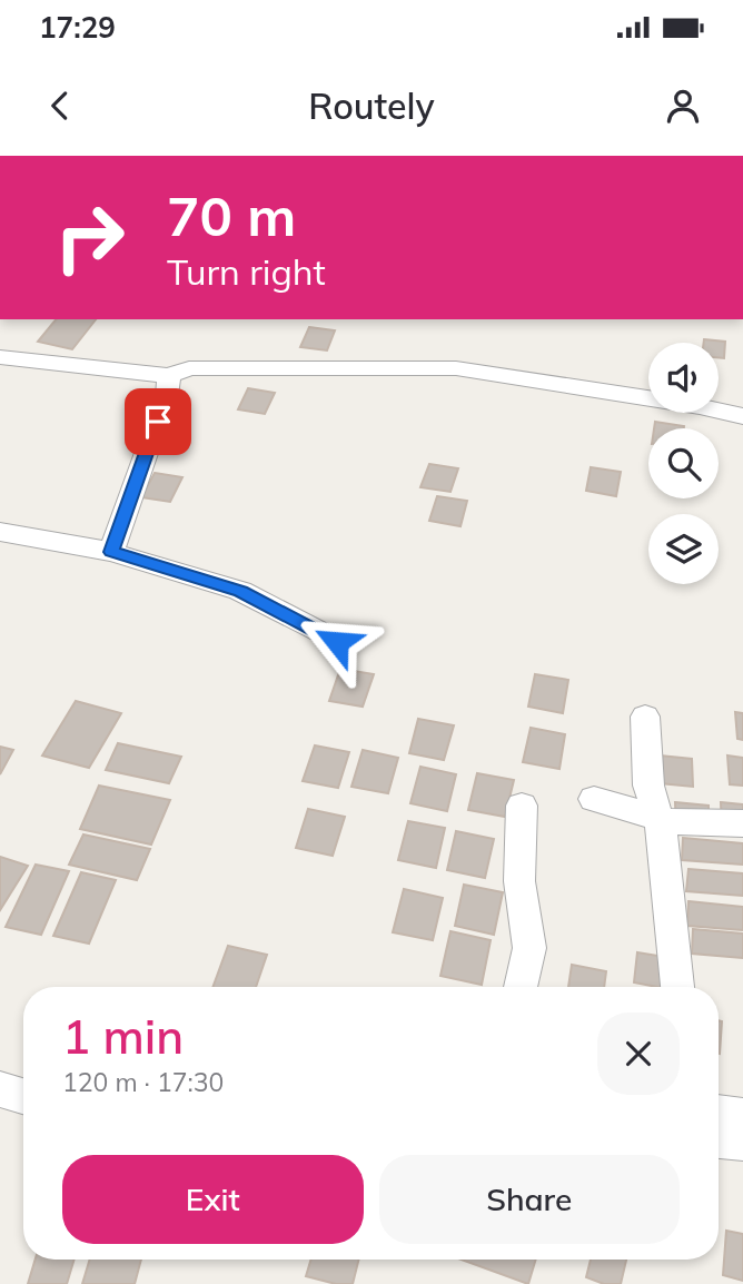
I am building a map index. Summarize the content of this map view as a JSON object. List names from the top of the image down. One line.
{"page":{"status":"17:29","header":"Routely","turn":["70 m","Turn right"],"heading":["1 min","120 m · 17:30"],"buttons":["Exit","Share"]}}
